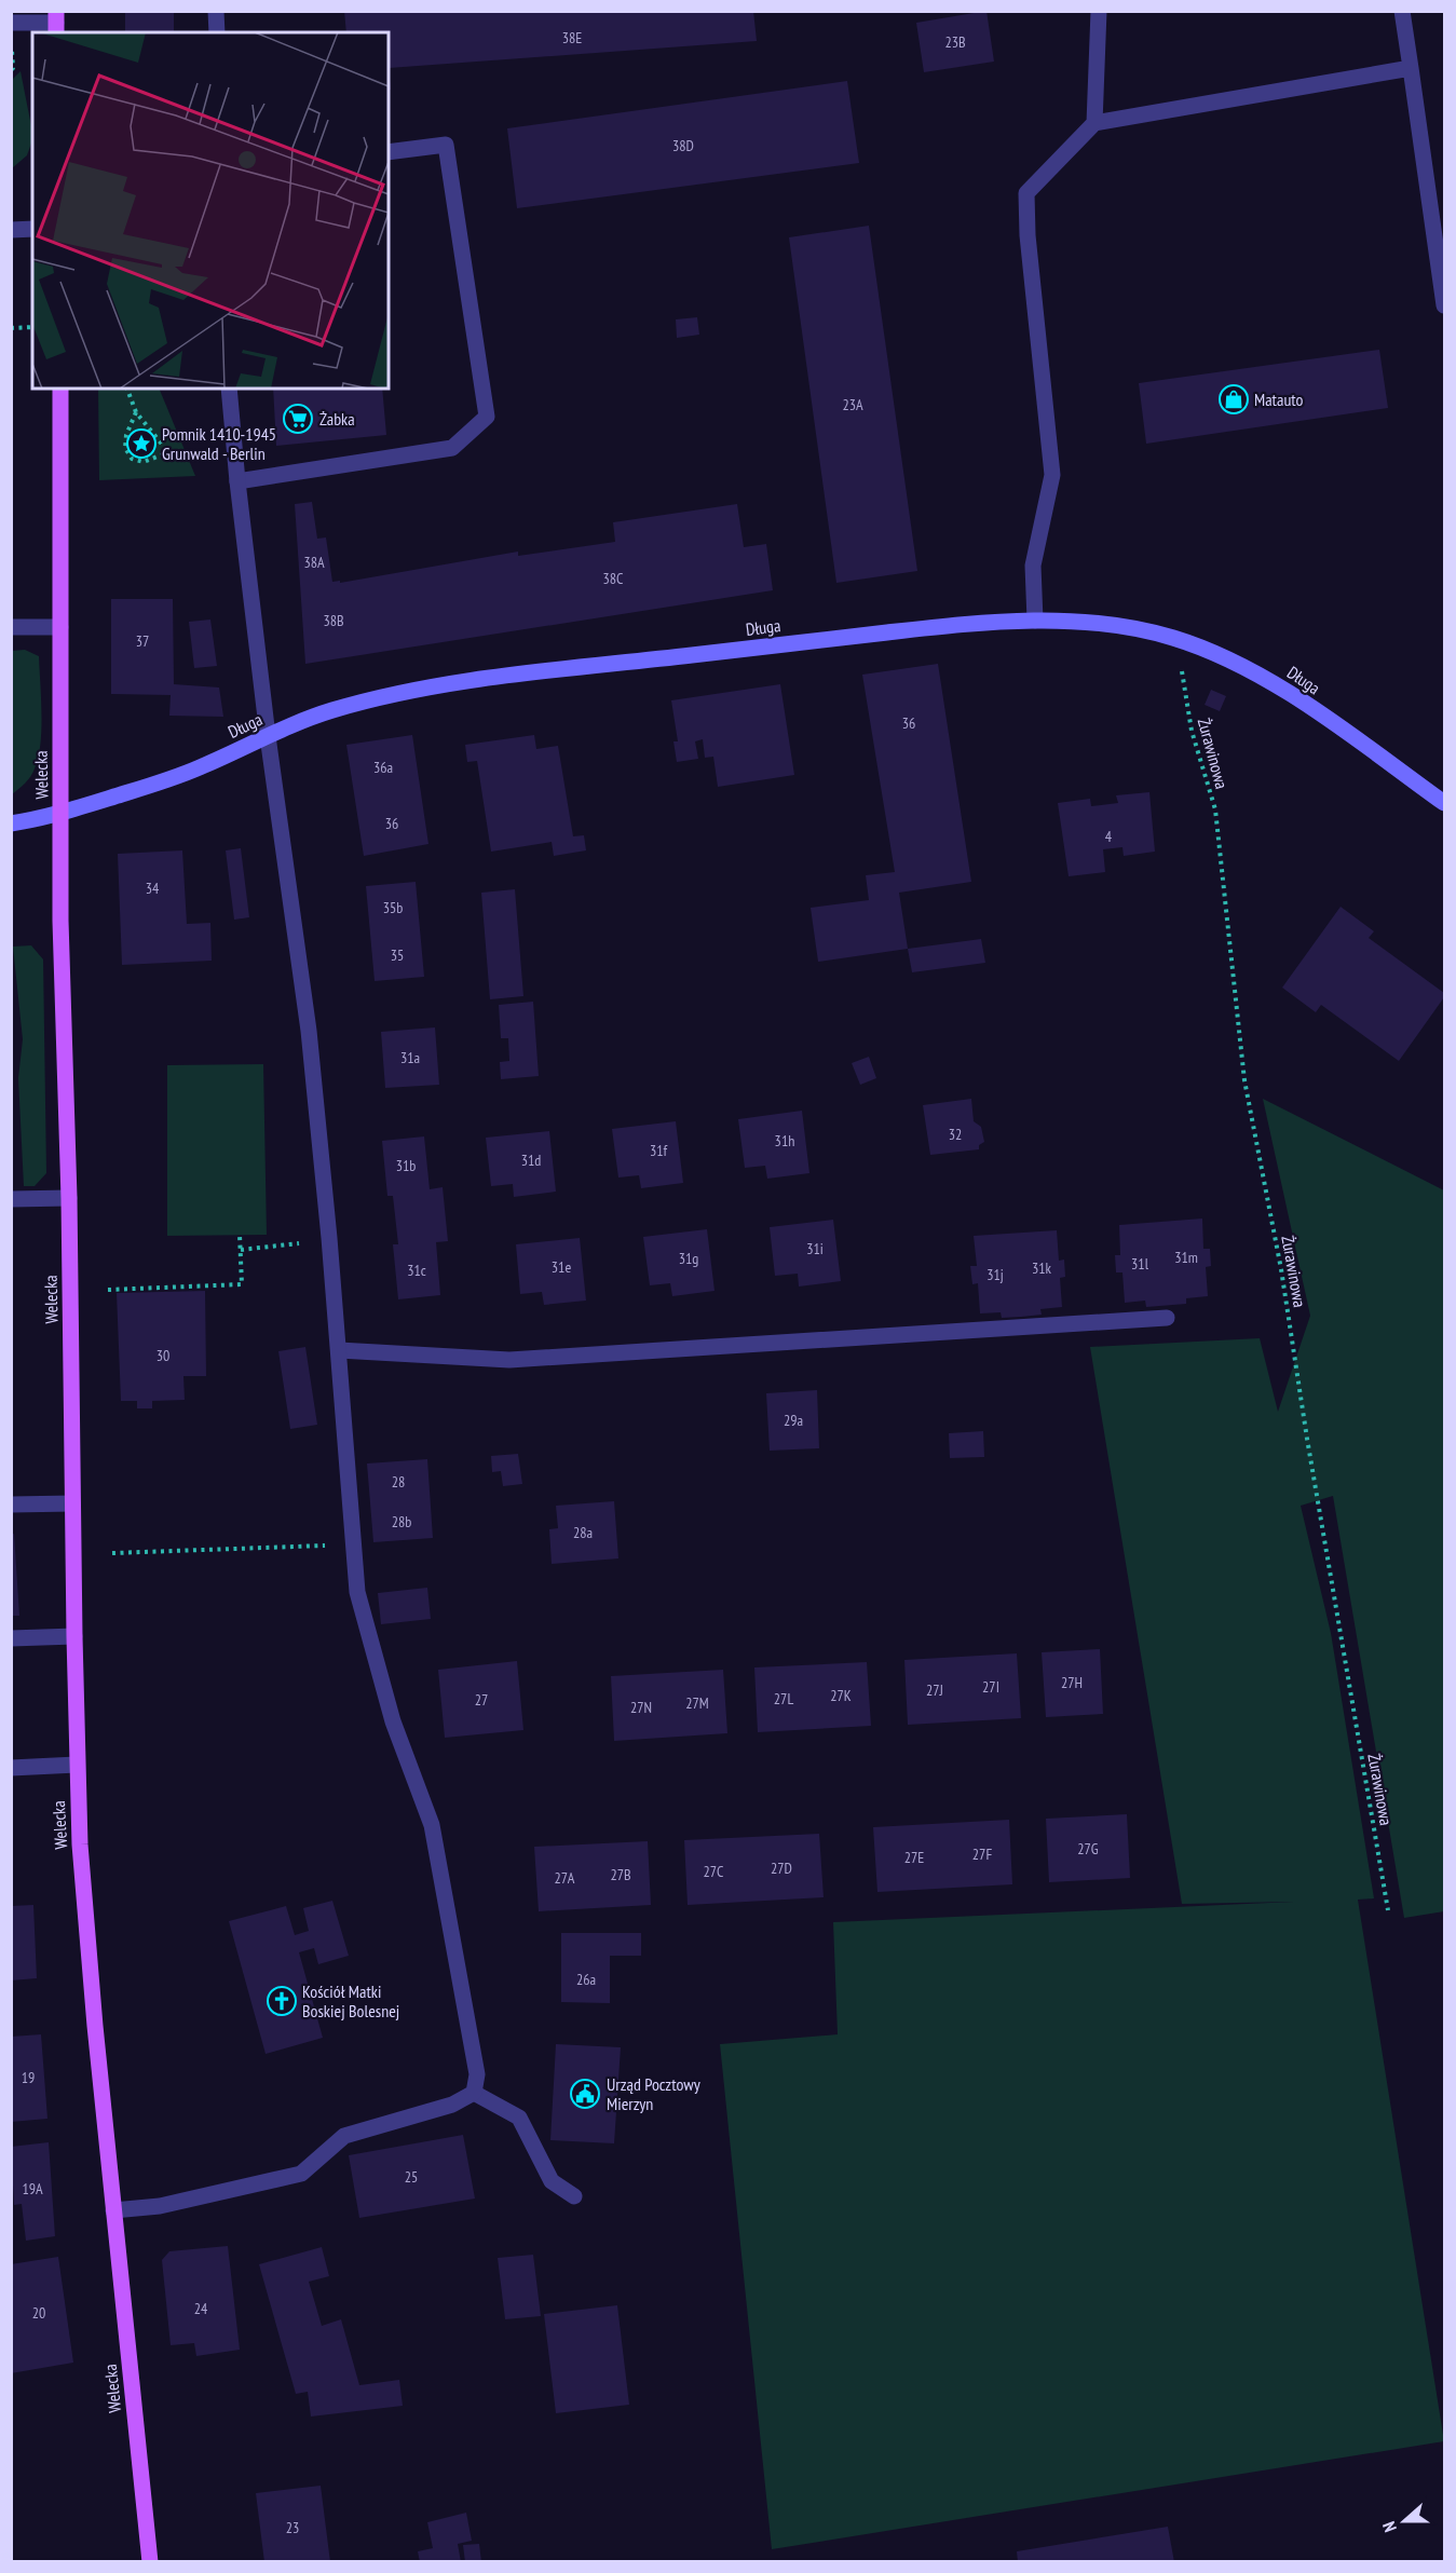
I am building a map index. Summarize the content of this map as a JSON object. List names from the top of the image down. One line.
{"streets":{"main road":["Welecka"],"street":["Długa"],"path":["Żurawinowa"]},"crossings":[["Długa","Żurawinowa"],["Długa","Welecka"]],"places":{"shop":["Matauto"],"supermarket":["Żabka"],"place":["Pomnik 1410-1945 Grunwald - Berlin"],"church":["Kościół Matki Boskiej Bolesnej"],"public building":["Urząd Pocztowy Mierzyn"]},"house_numbers":["38E","23B","38D","23A","38A","38C","38B","37","36","36a","36","4","34","35b","35","31a","32","31h","31f","31d","31b","31i","31m","31g","31l","31e","31k","31c","31j","30","29a","28","28b","28a","27H","27I","27J","27K","27L","27","27M","27N","27G","27F","27E","27D","27C","27B","27A","26a","19","25","19A","24","20","23"],"north":"left"}
